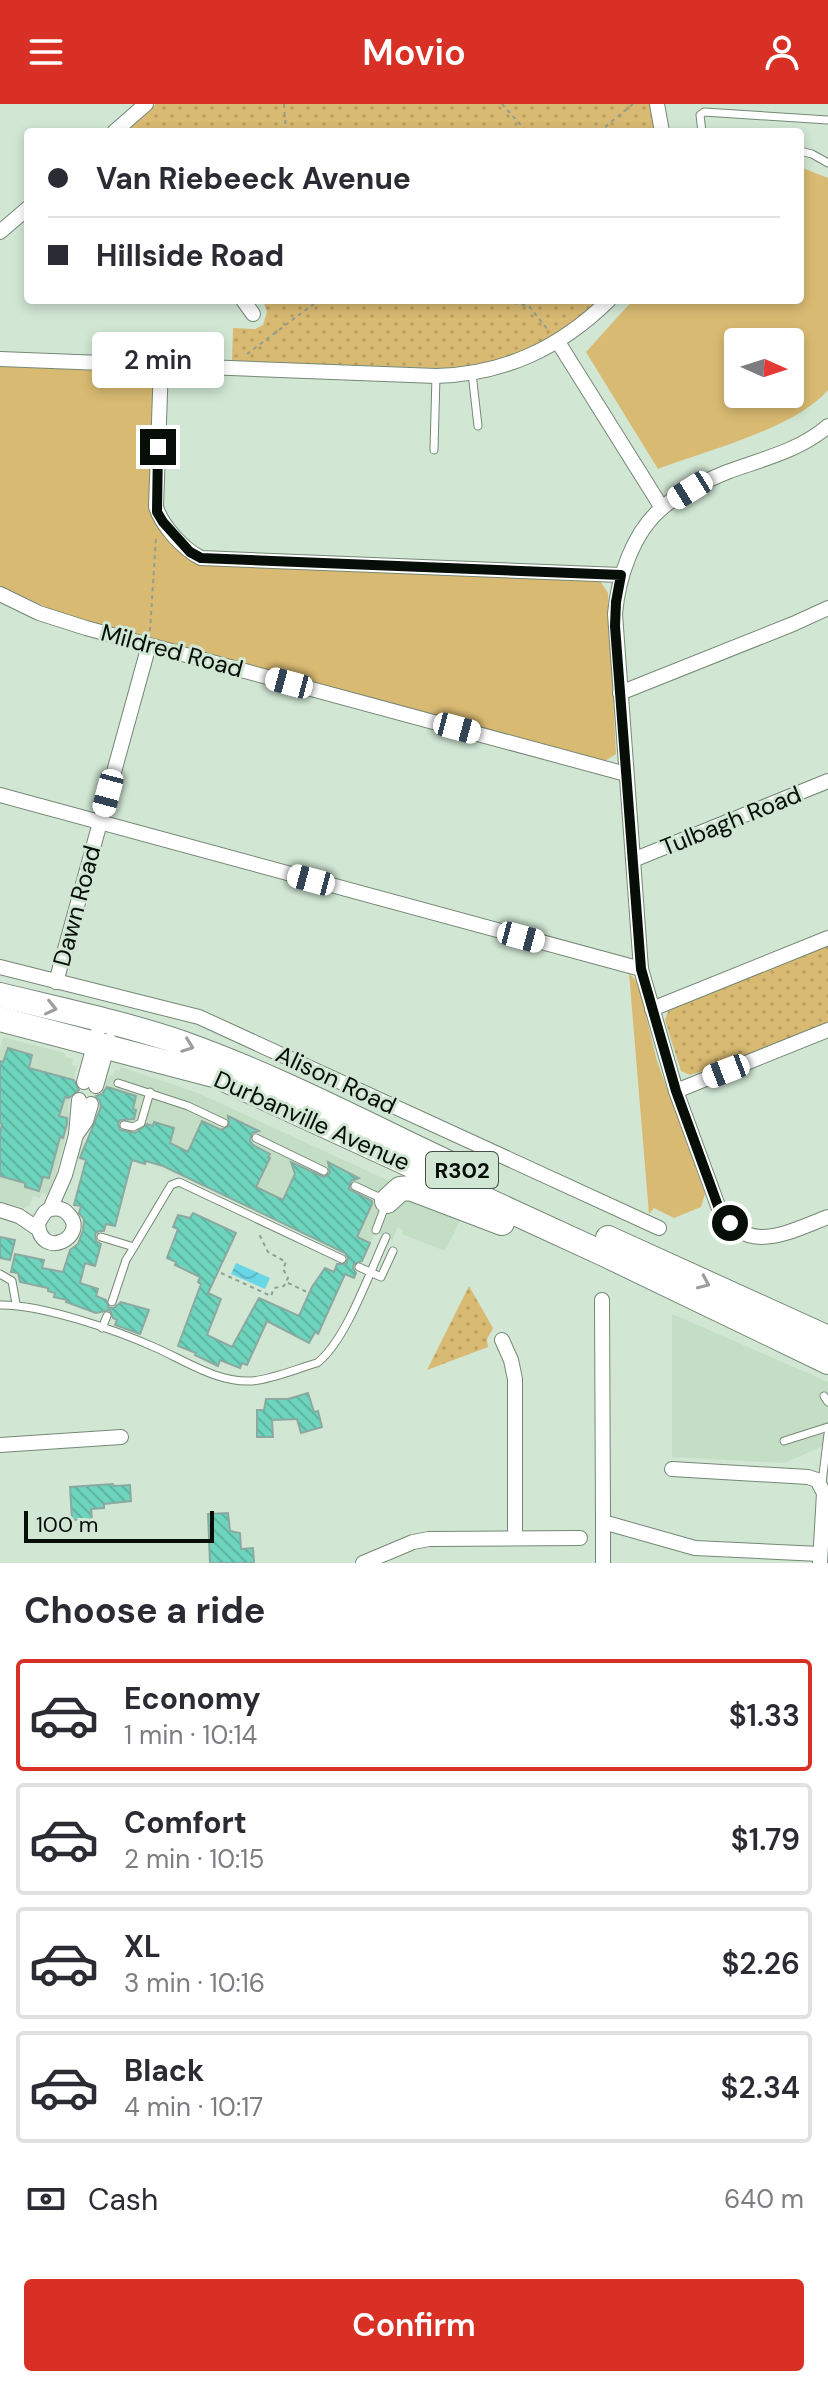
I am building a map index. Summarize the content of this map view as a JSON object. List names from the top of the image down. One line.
{"streets":{"main road":["Durbanville Avenue","R302"],"street":["Mildred Road","Tulbagh Road","Dawn Road","Alison Road"]},"crossings":[["Mildred Road","Dawn Road"],["Dawn Road","Alison Road"]],"scale_bar":"100 m","north":"right","page":{"header":"Movio","banner":["Van Riebeeck Avenue","Hillside Road"],"bubble":"2 min","scale":"100 m","heading":"Choose a ride","list":[{"name":"Economy","note":"1 min · 10:14","value":"$1.33"},{"name":"Comfort","note":"2 min · 10:15","value":"$1.79"},{"name":"XL","note":"3 min · 10:16","value":"$2.26"},{"name":"Black","note":"4 min · 10:17","value":"$2.34"}],"pay":["Cash","640 m"],"buttons":"Confirm"}}
